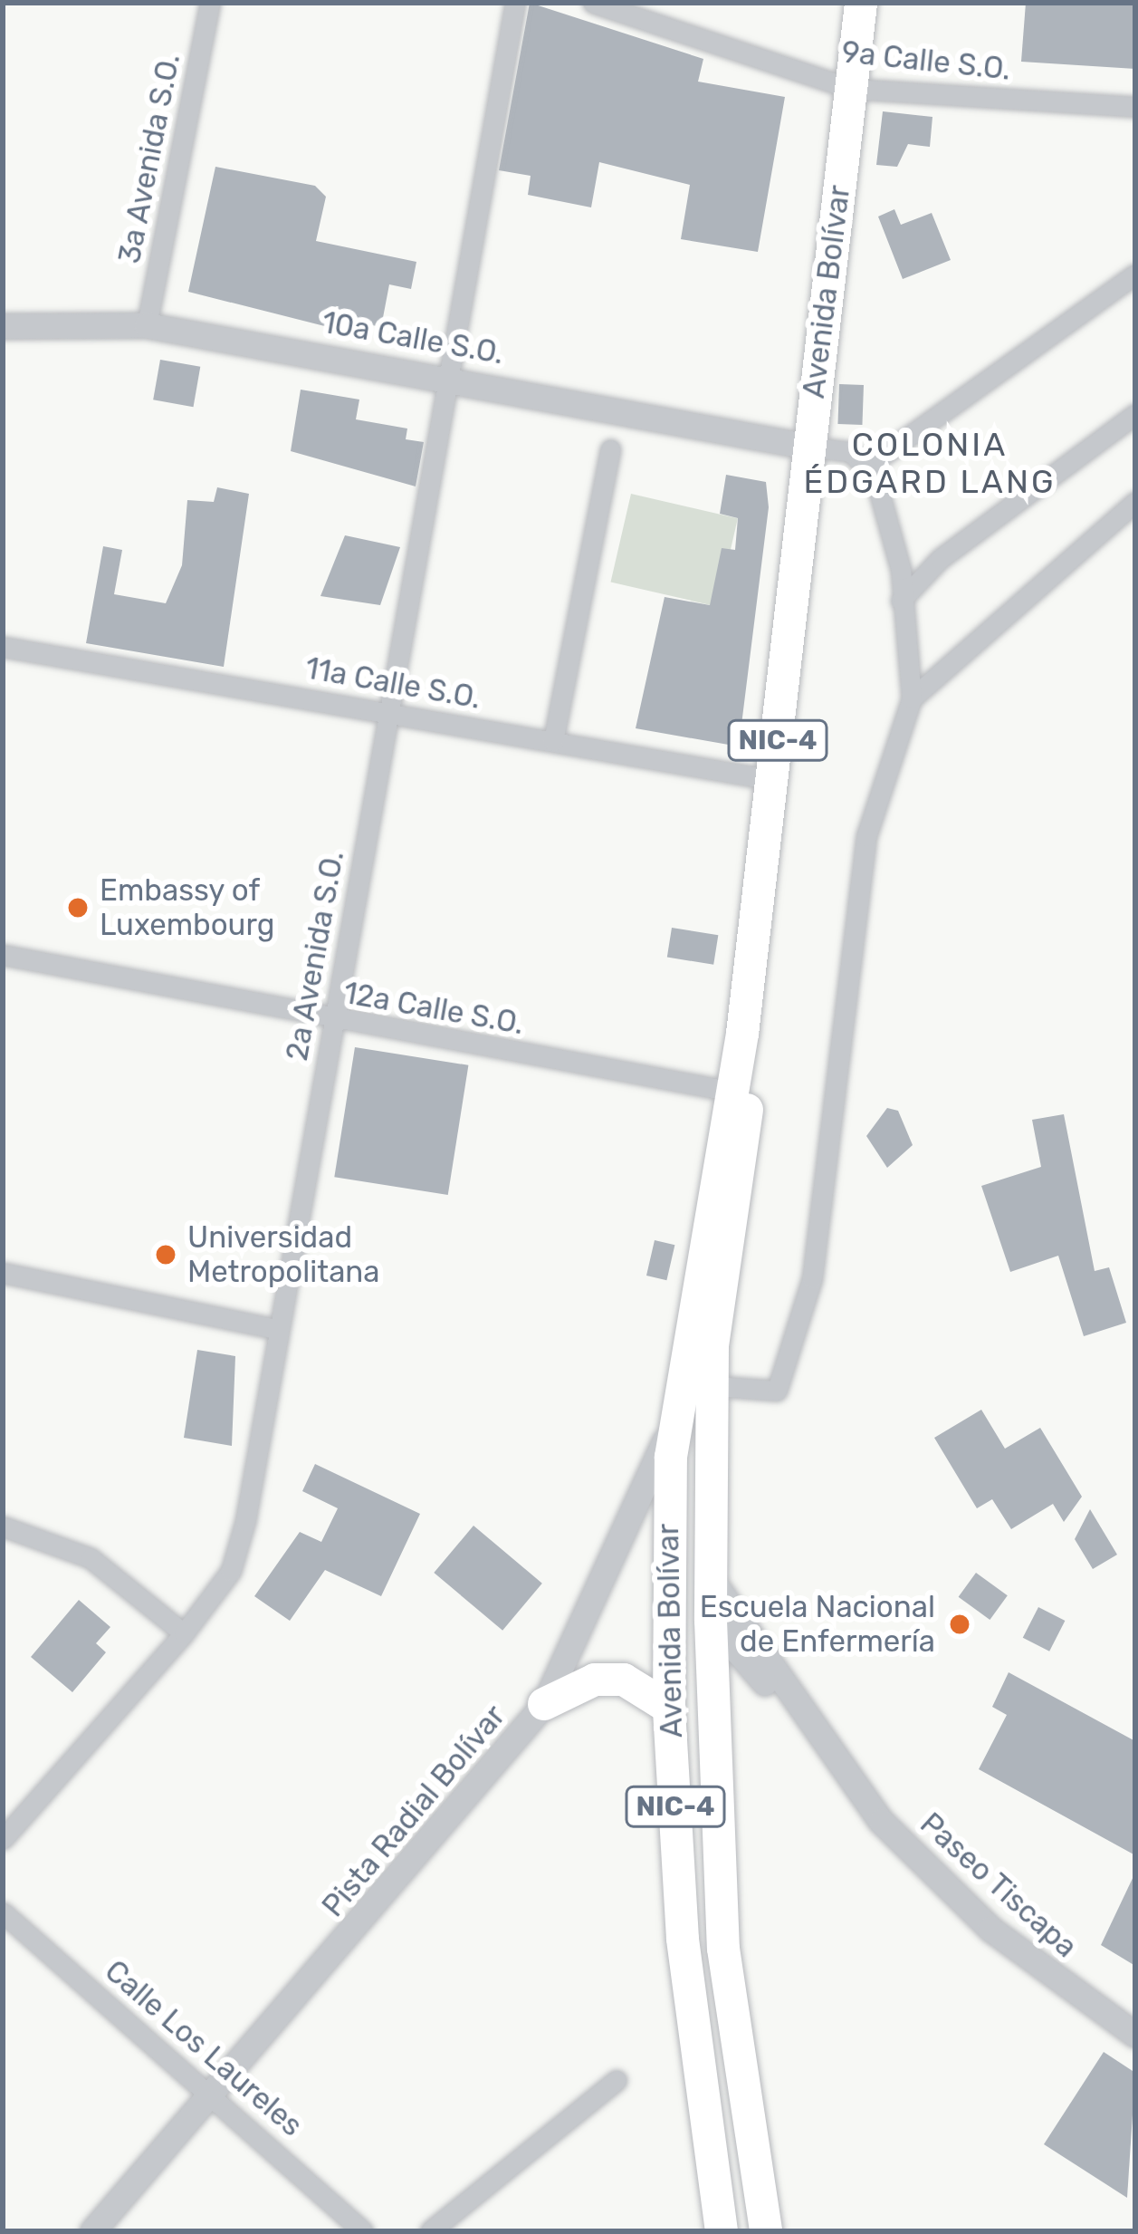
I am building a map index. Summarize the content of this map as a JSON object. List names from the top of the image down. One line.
{"streets":{"highway":["Avenida Bolívar","NIC-4"],"street":["9a Calle S.O.","3a Avenida S.O.","10a Calle S.O.","11a Calle S.O.","2a Avenida S.O.","12a Calle S.O.","Pista Radial Bolívar","Paseo Tiscapa","Calle Los Laureles"]},"crossings":[["9a Calle S.O.","Avenida Bolívar"],["3a Avenida S.O.","10a Calle S.O."],["Avenida Bolívar","10a Calle S.O."],["Avenida Bolívar","11a Calle S.O."],["Avenida Bolívar","12a Calle S.O."],["Avenida Bolívar","Pista Radial Bolívar"],["Avenida Bolívar","Paseo Tiscapa"],["10a Calle S.O.","2a Avenida S.O."],["11a Calle S.O.","2a Avenida S.O."],["2a Avenida S.O.","12a Calle S.O."],["Pista Radial Bolívar","Calle Los Laureles"]],"districts":["COLONIA ÉDGARD LANG"],"places":["Embassy of Luxembourg","Universidad Metropolitana","Escuela Nacional de Enfermería"]}
